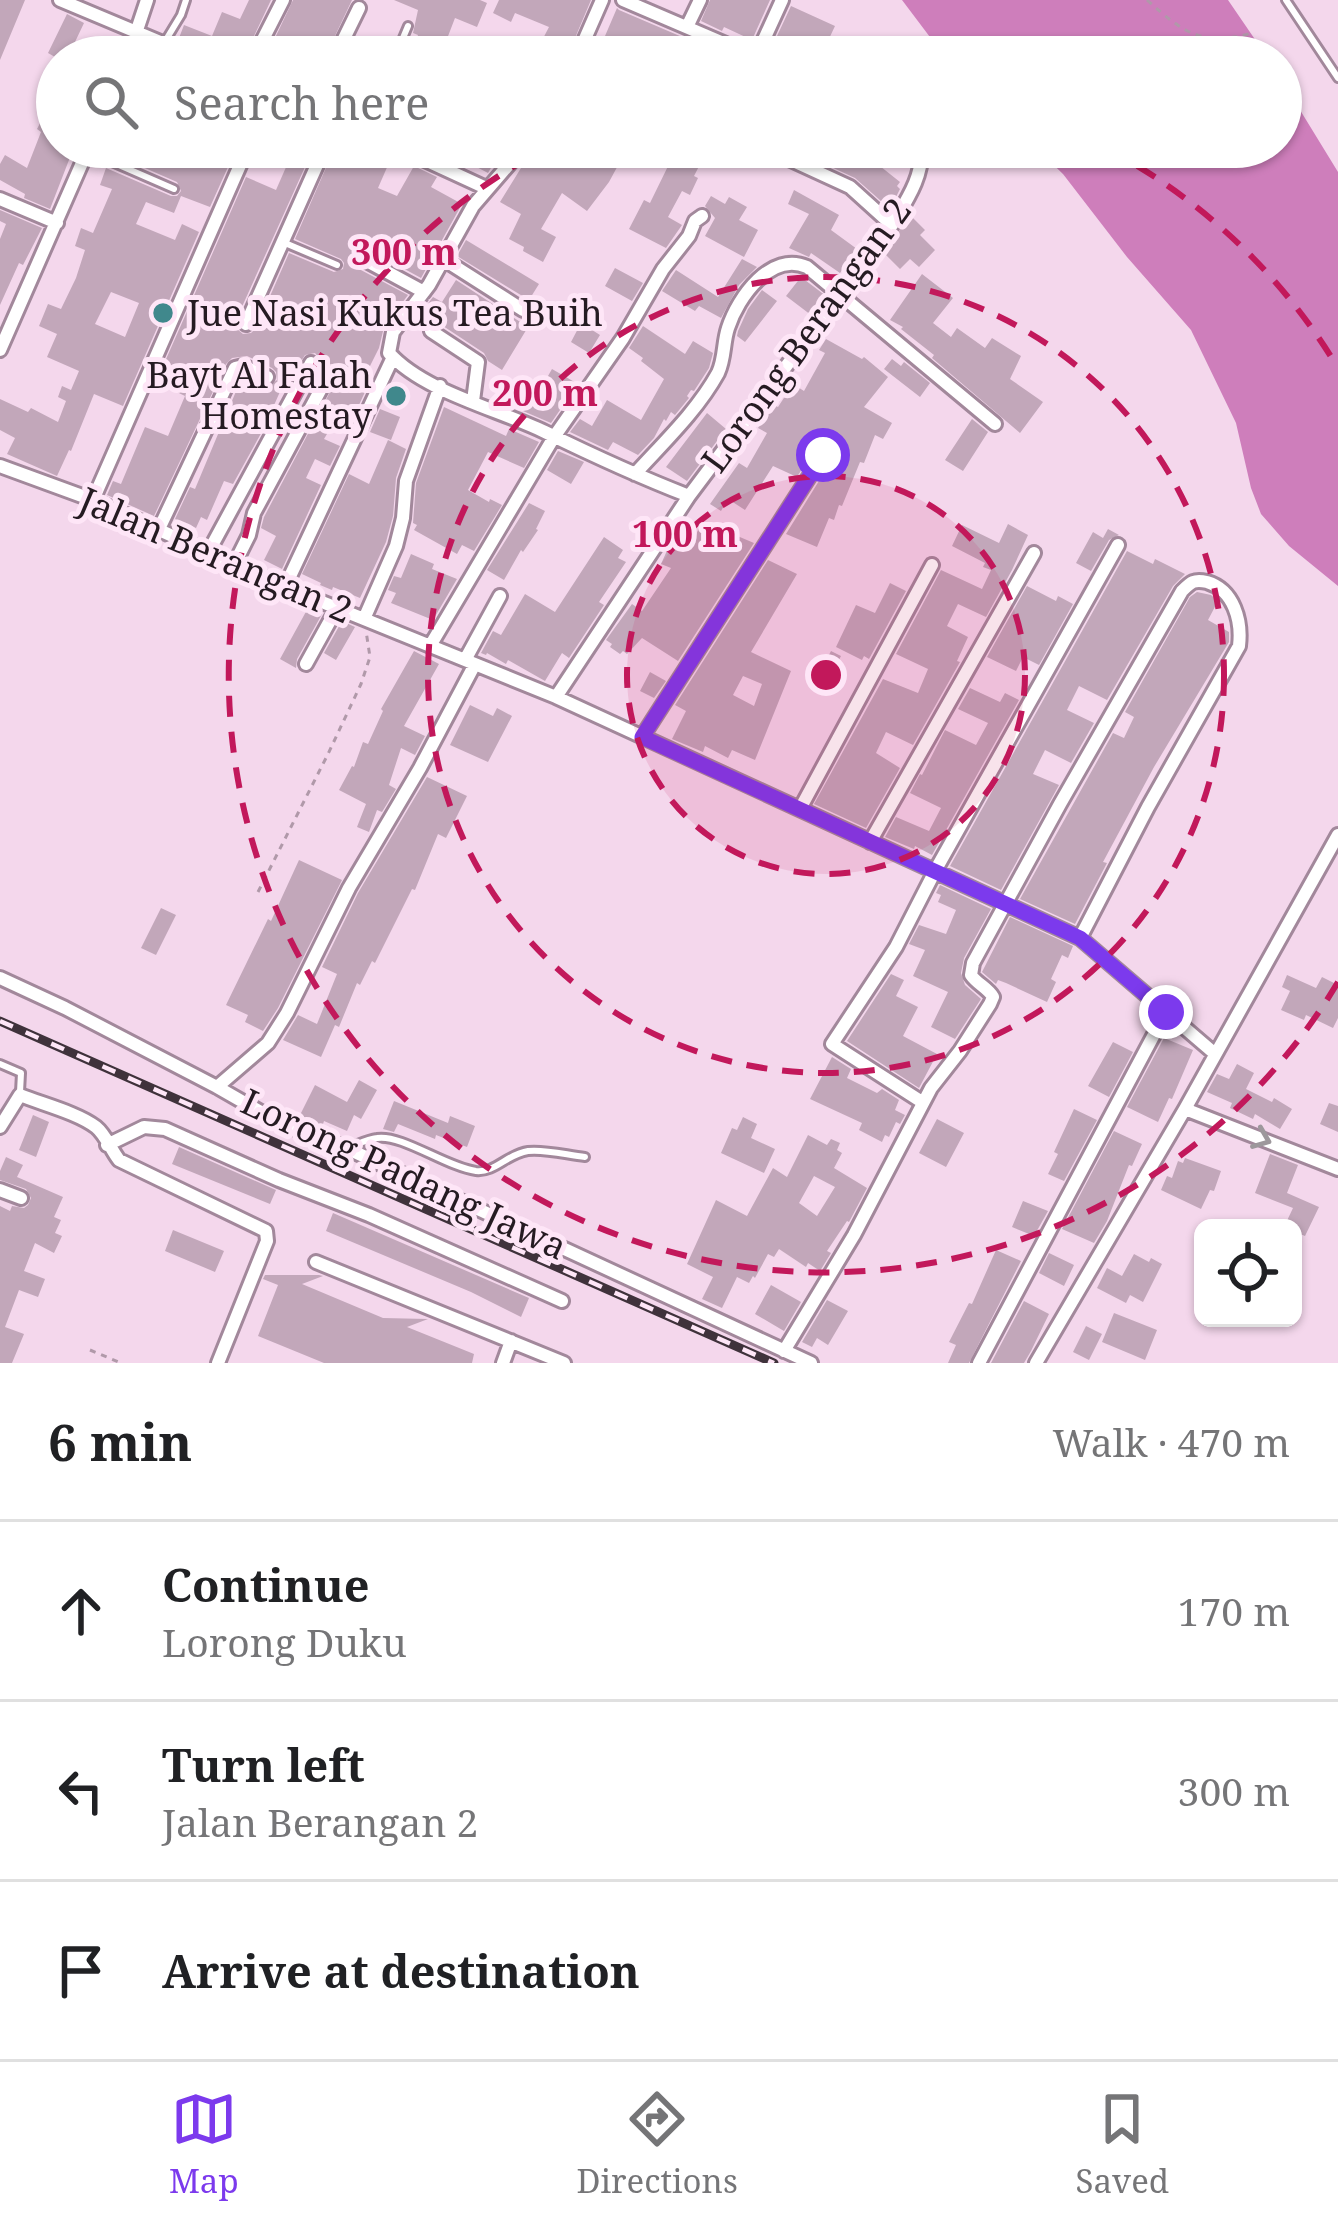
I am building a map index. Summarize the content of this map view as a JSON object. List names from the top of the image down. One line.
{"streets":{"street":["Lorong Berangan 2","Jalan Berangan 2","Lorong Padang Jawa"]},"crossings":[["Lorong Berangan 2","Jalan Berangan 2"]],"places":["Jue Nasi Kukus Tea Buih","Bayt Al Falah Homestay"],"page":{"search":"Search here","heading":["6 min","Walk · 470 m"],"list":[["Continue","Lorong Duku","170 m"],["Turn left","Jalan Berangan 2","300 m"],"Arrive at destination"],"nav":["Map","Directions","Saved"]},"rings":["300 m","200 m","100 m"]}
